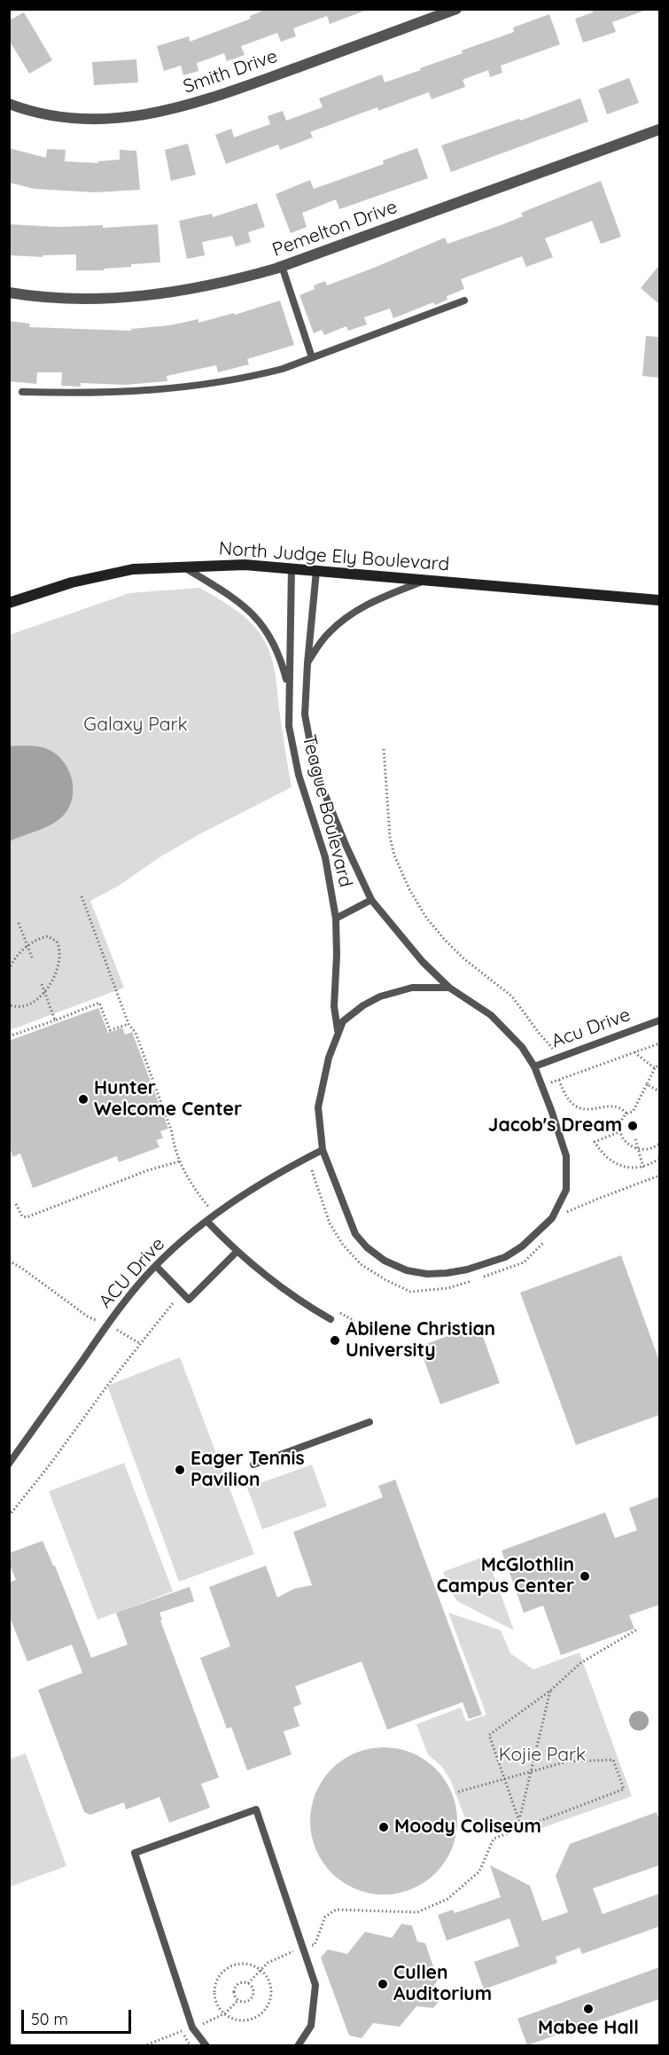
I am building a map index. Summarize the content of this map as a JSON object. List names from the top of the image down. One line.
{"streets":{"main road":["North Judge Ely Boulevard"],"street":["Smith Drive","Pemelton Drive"],"lane":["Teague Boulevard","Acu Drive","ACU Drive"]},"crossings":[["North Judge Ely Boulevard","Teague Boulevard"],["Teague Boulevard","Acu Drive"],["Teague Boulevard","ACU Drive"]],"parks":["Galaxy Park","Kojie Park"],"places":["Hunter Welcome Center","Jacob's Dream","Abilene Christian University","Eager Tennis Pavilion","McGlothlin Campus Center","Moody Coliseum","Cullen Auditorium","Mabee Hall"],"scale_bar":"50 m"}
